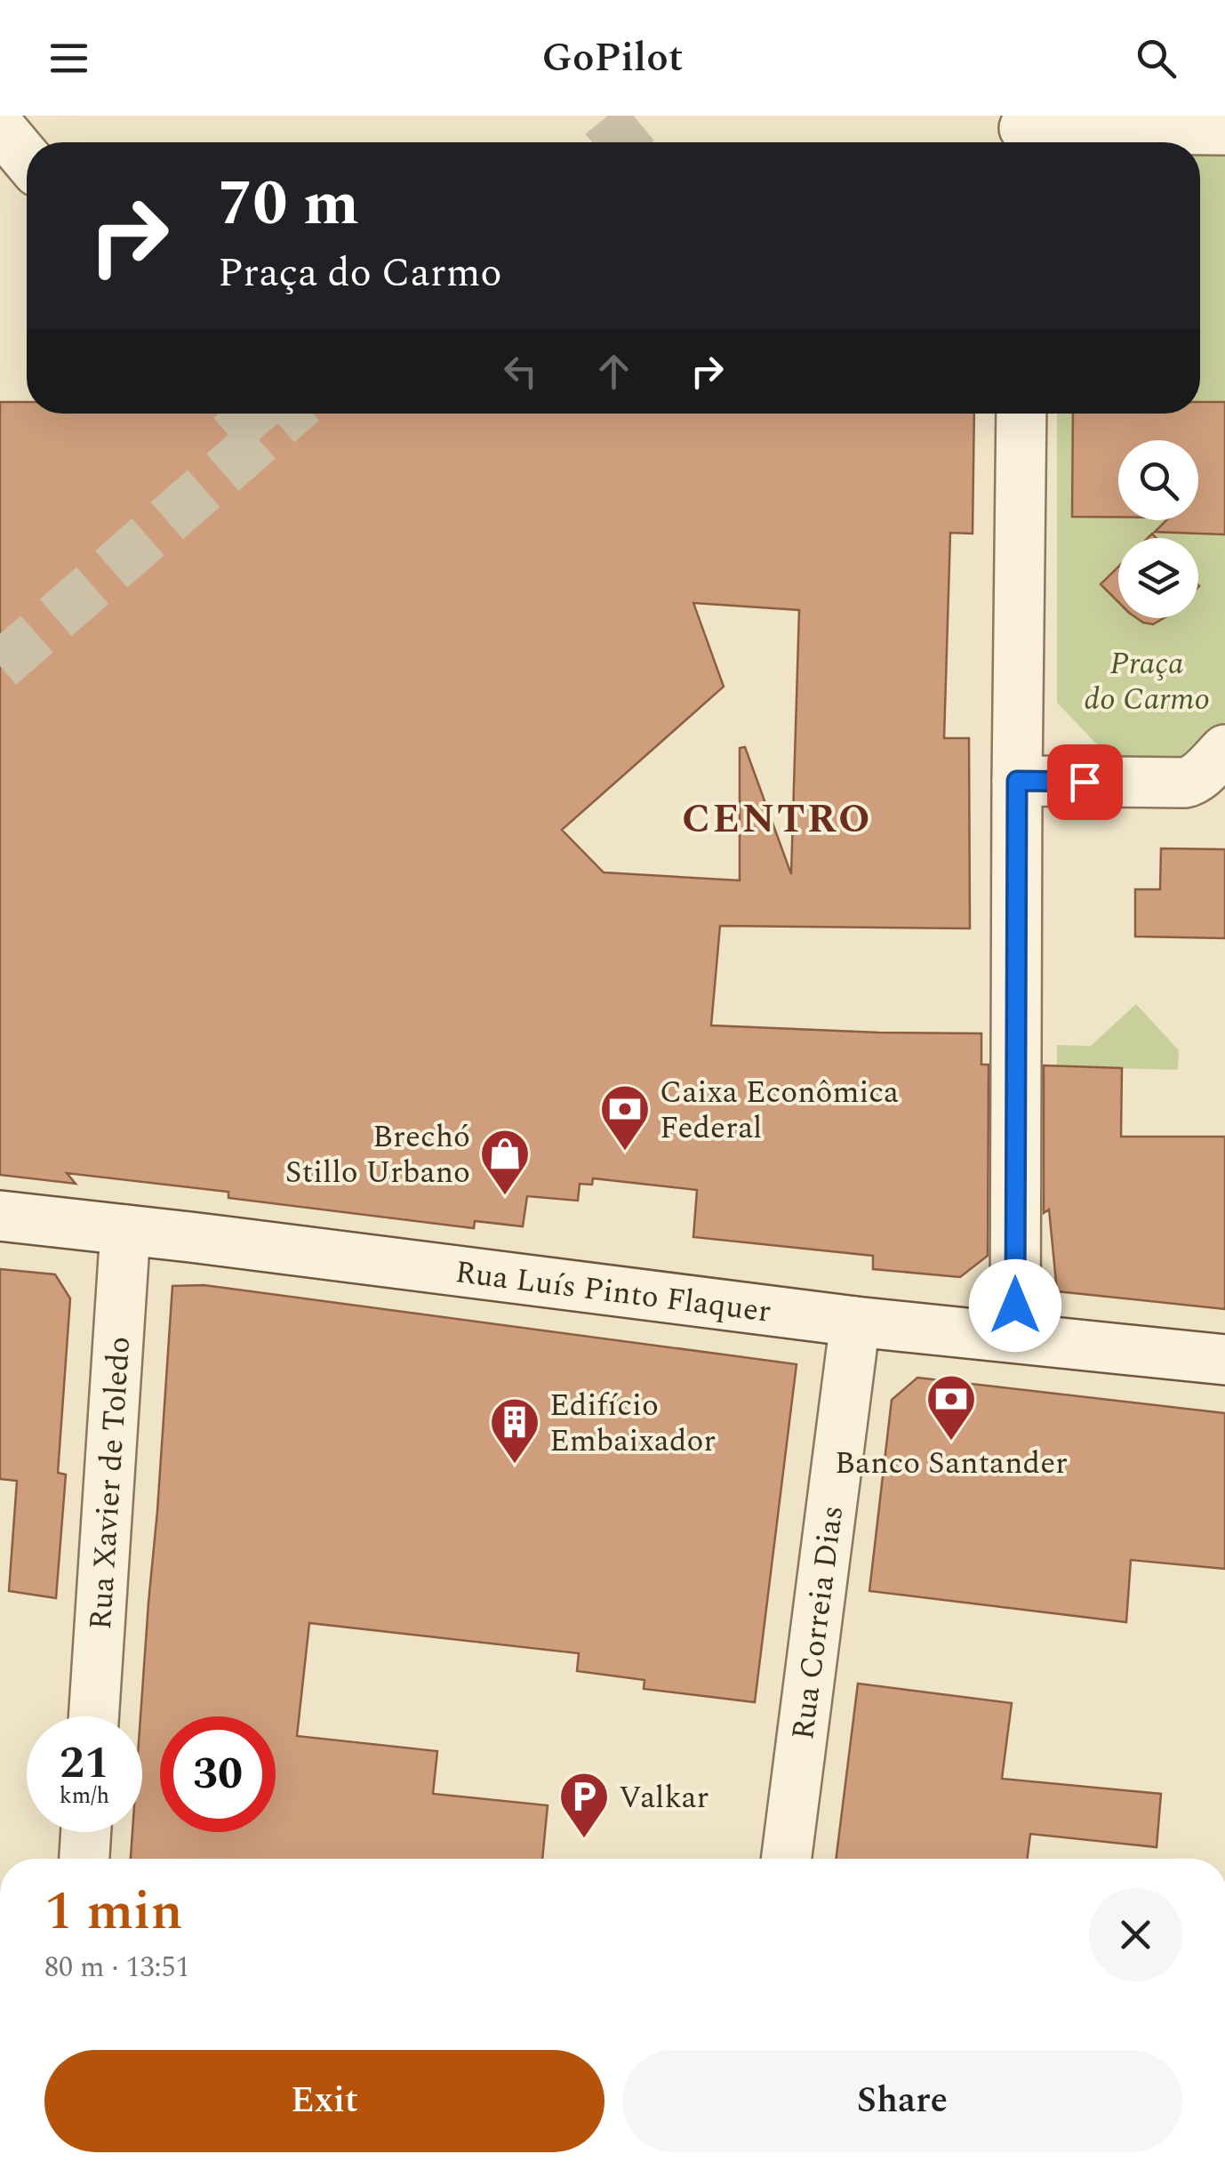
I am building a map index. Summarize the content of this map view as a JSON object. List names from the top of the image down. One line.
{"streets":{"street":["Rua Luís Pinto Flaquer","Rua Xavier de Toledo","Rua Correia Dias"]},"crossings":[["Rua Luís Pinto Flaquer","Rua Xavier de Toledo"],["Rua Luís Pinto Flaquer","Rua Correia Dias"]],"districts":["CENTRO"],"parks":["Praça do Carmo"],"places":{"bank":["Caixa Econômica Federal","Banco Santander"],"shop":["Brechó Stillo Urbano"],"building":["Edifício Embaixador"],"parking":["Valkar"]},"page":{"header":"GoPilot","turn":["70 m","Praça do Carmo"],"speed":"21 km/h","limit":"30","heading":["1 min","80 m · 13:51"],"buttons":["Exit","Share"]}}
